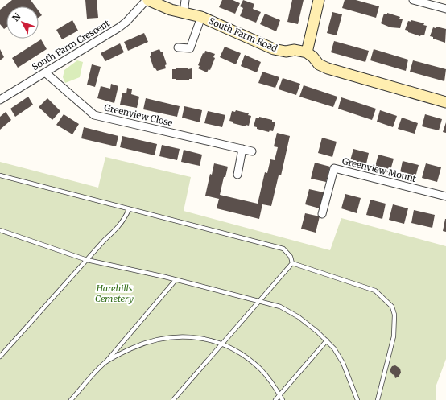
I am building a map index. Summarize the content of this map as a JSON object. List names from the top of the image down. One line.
{"streets":{"street":["South Farm Road","South Farm Crescent","Greenview Close","Greenview Mount"]},"crossings":[["South Farm Road","South Farm Crescent"],["South Farm Crescent","Greenview Close"]],"parks":["Harehills Cemetery"],"north":"top left"}
